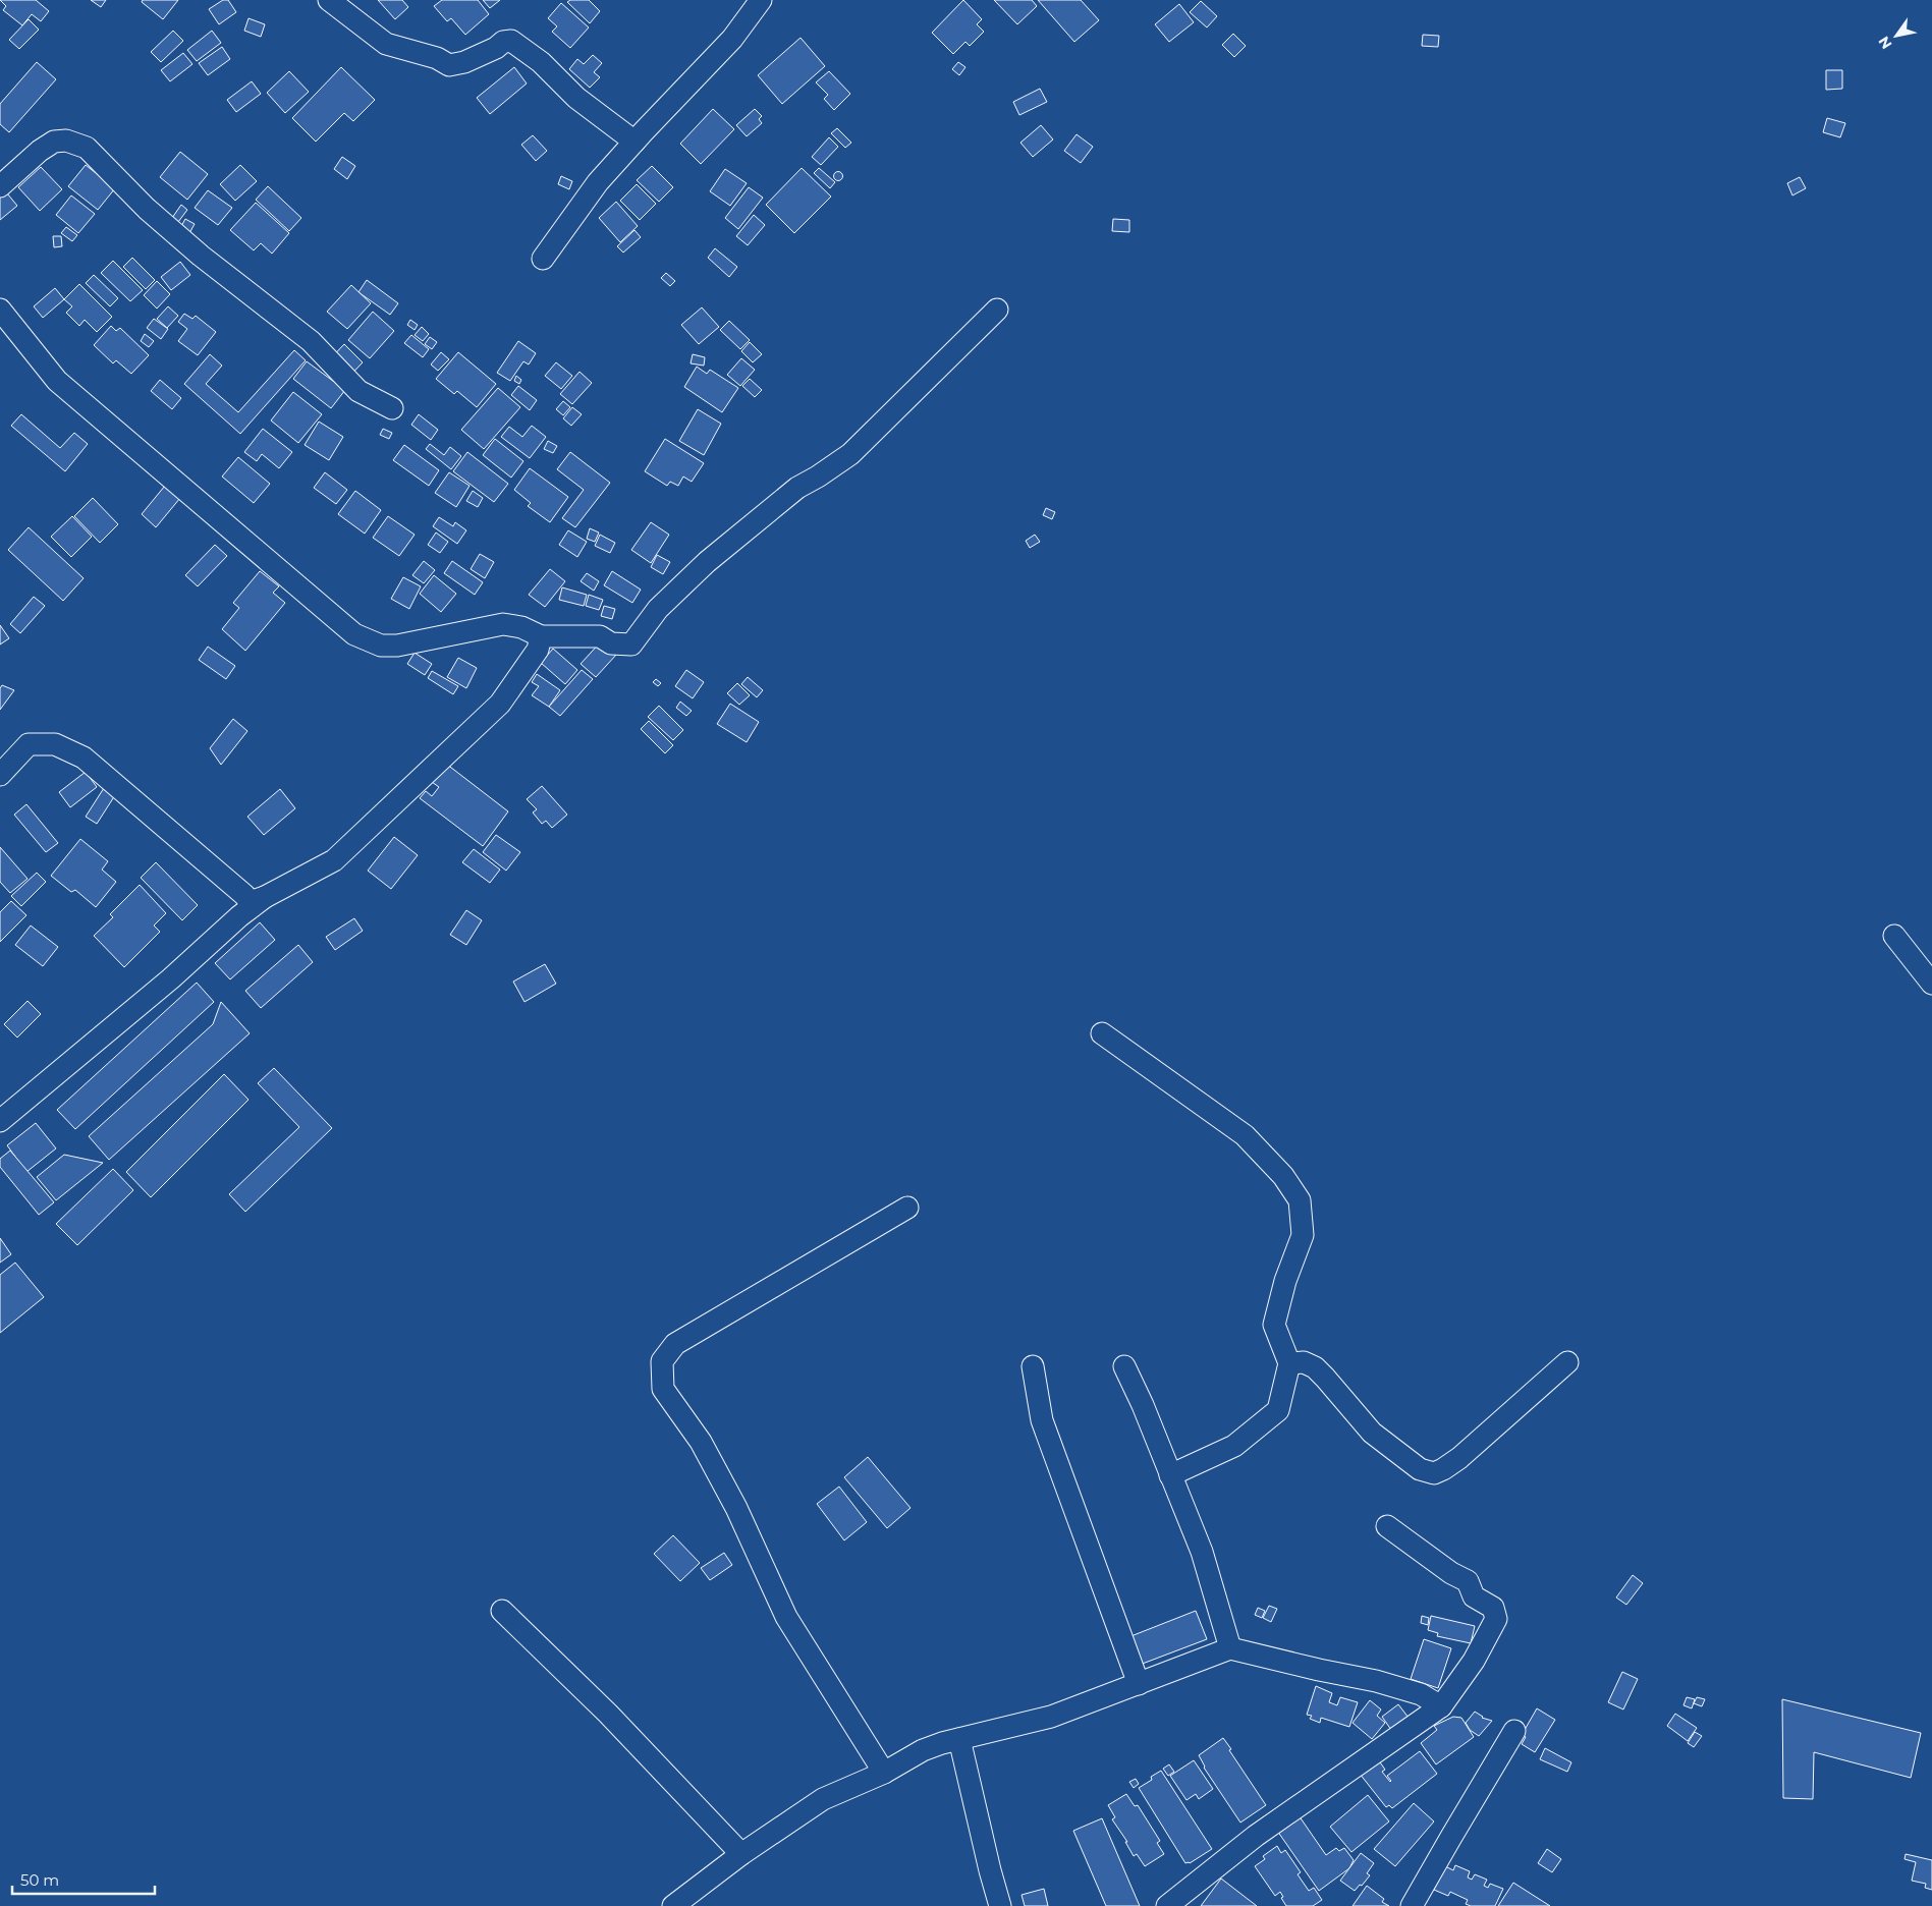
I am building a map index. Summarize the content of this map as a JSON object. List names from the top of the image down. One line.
{"scale_bar":"50 m","north":"bottom left"}
